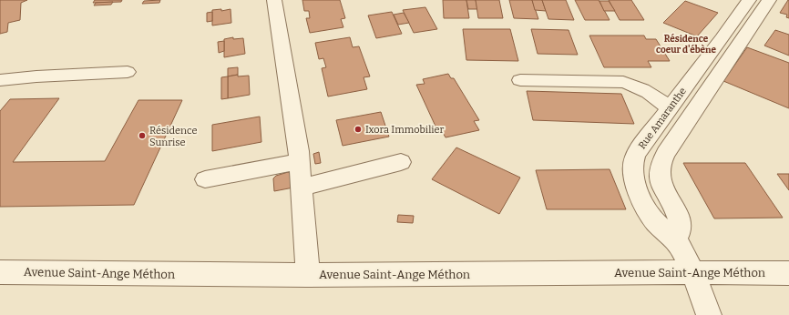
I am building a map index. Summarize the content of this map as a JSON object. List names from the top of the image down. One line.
{"streets":{"street":["Rue Amaranthe","Avenue Saint-Ange Méthon"]},"crossings":[["Rue Amaranthe","Avenue Saint-Ange Méthon"]],"districts":["Résidence coeur d'ébène"],"places":["Ixora Immobilier","Résidence Sunrise"]}
